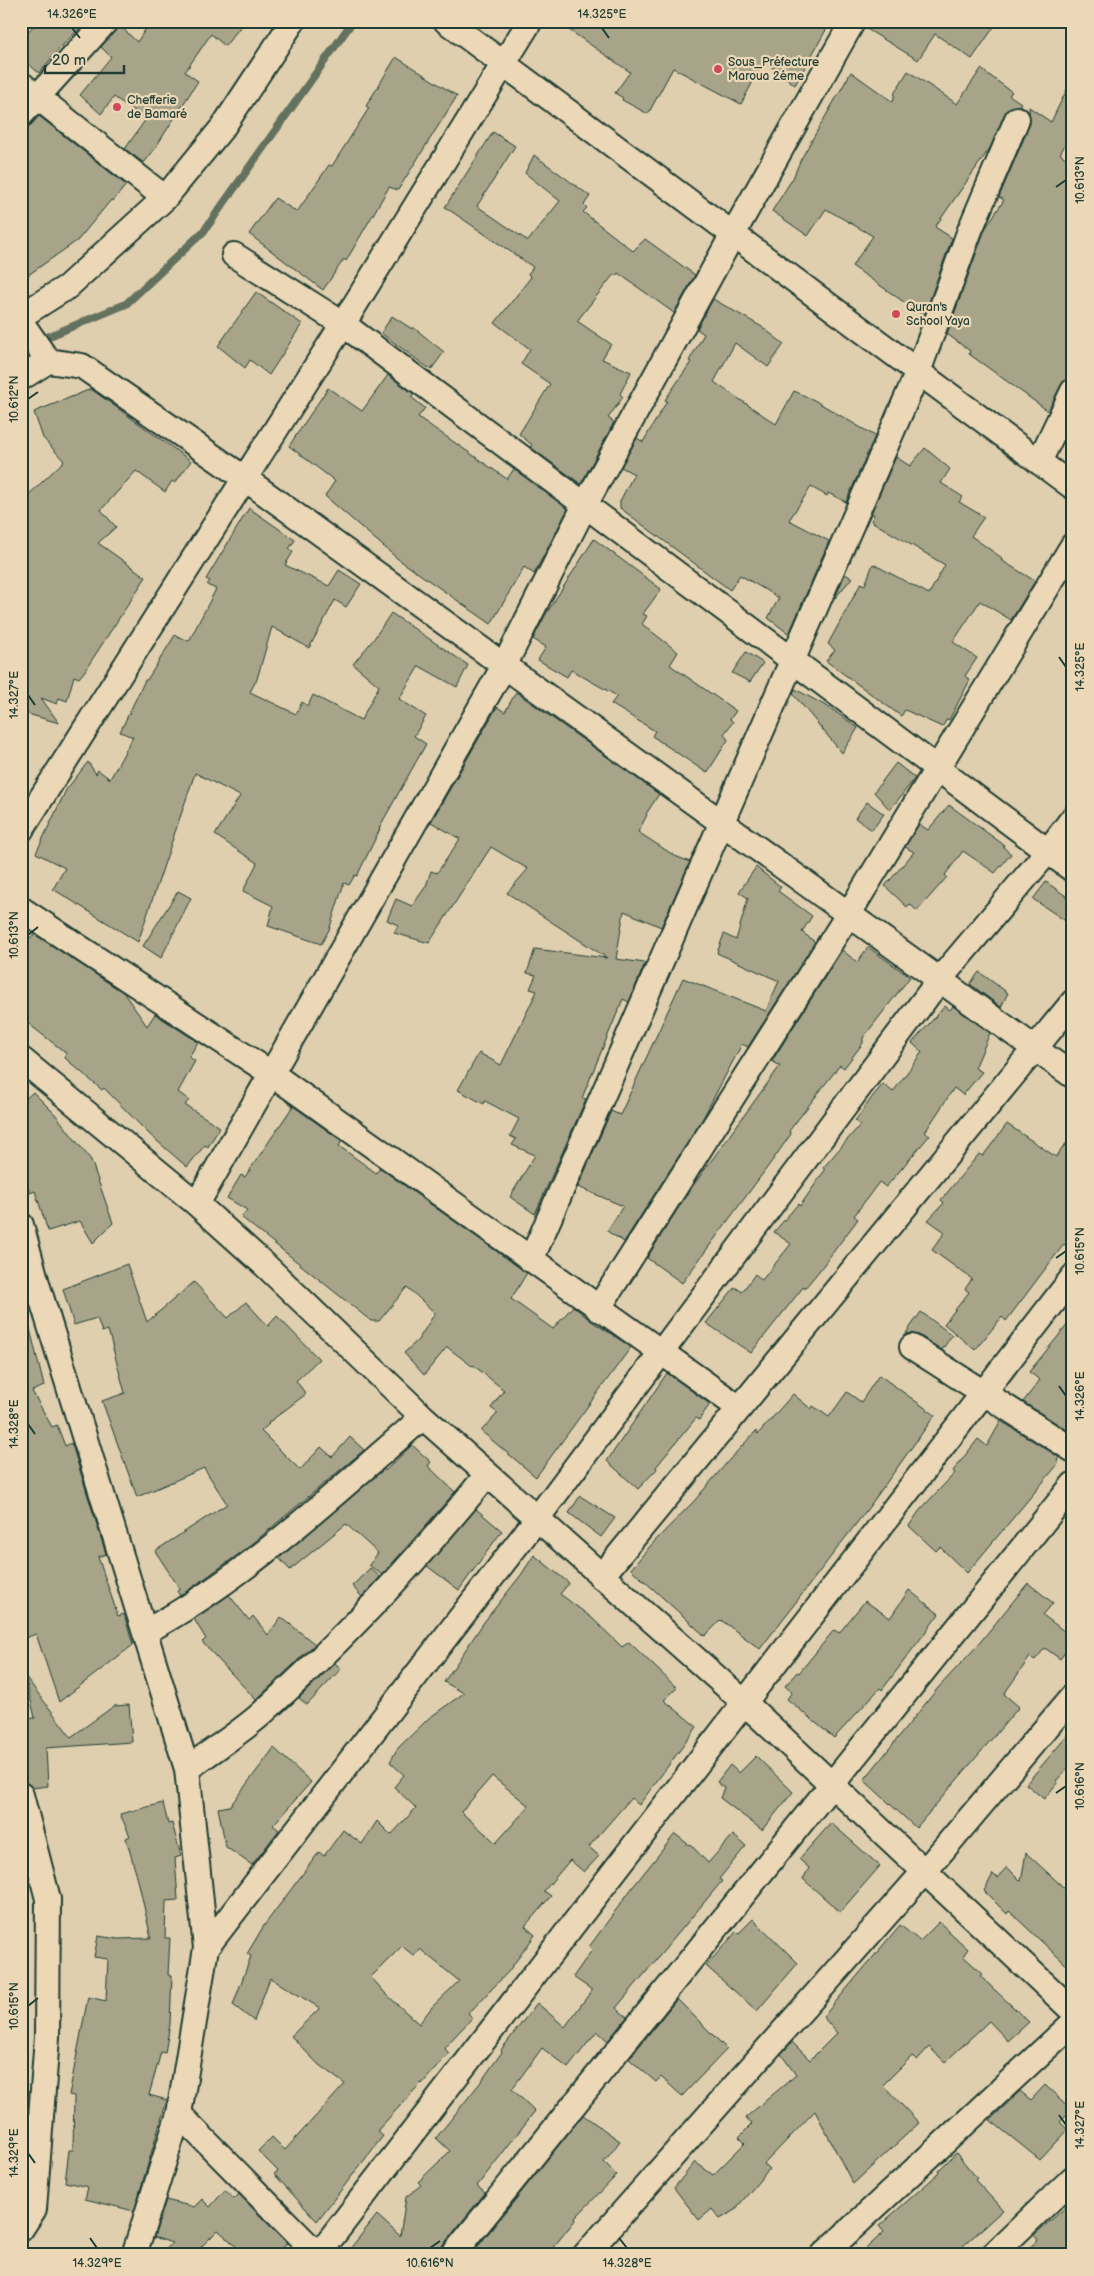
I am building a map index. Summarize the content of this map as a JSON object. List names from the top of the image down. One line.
{"places":["Sous_Préfecture Maroua 2éme","Chefferie de Bamaré","Quran's School Yaya"],"scale_bar":"20 m","coordinates":["14.326°E","14.325°E","10.613°N","10.612°N","14.327°E","10.615°N","14.328°E","10.616°N","14.329°E"]}
